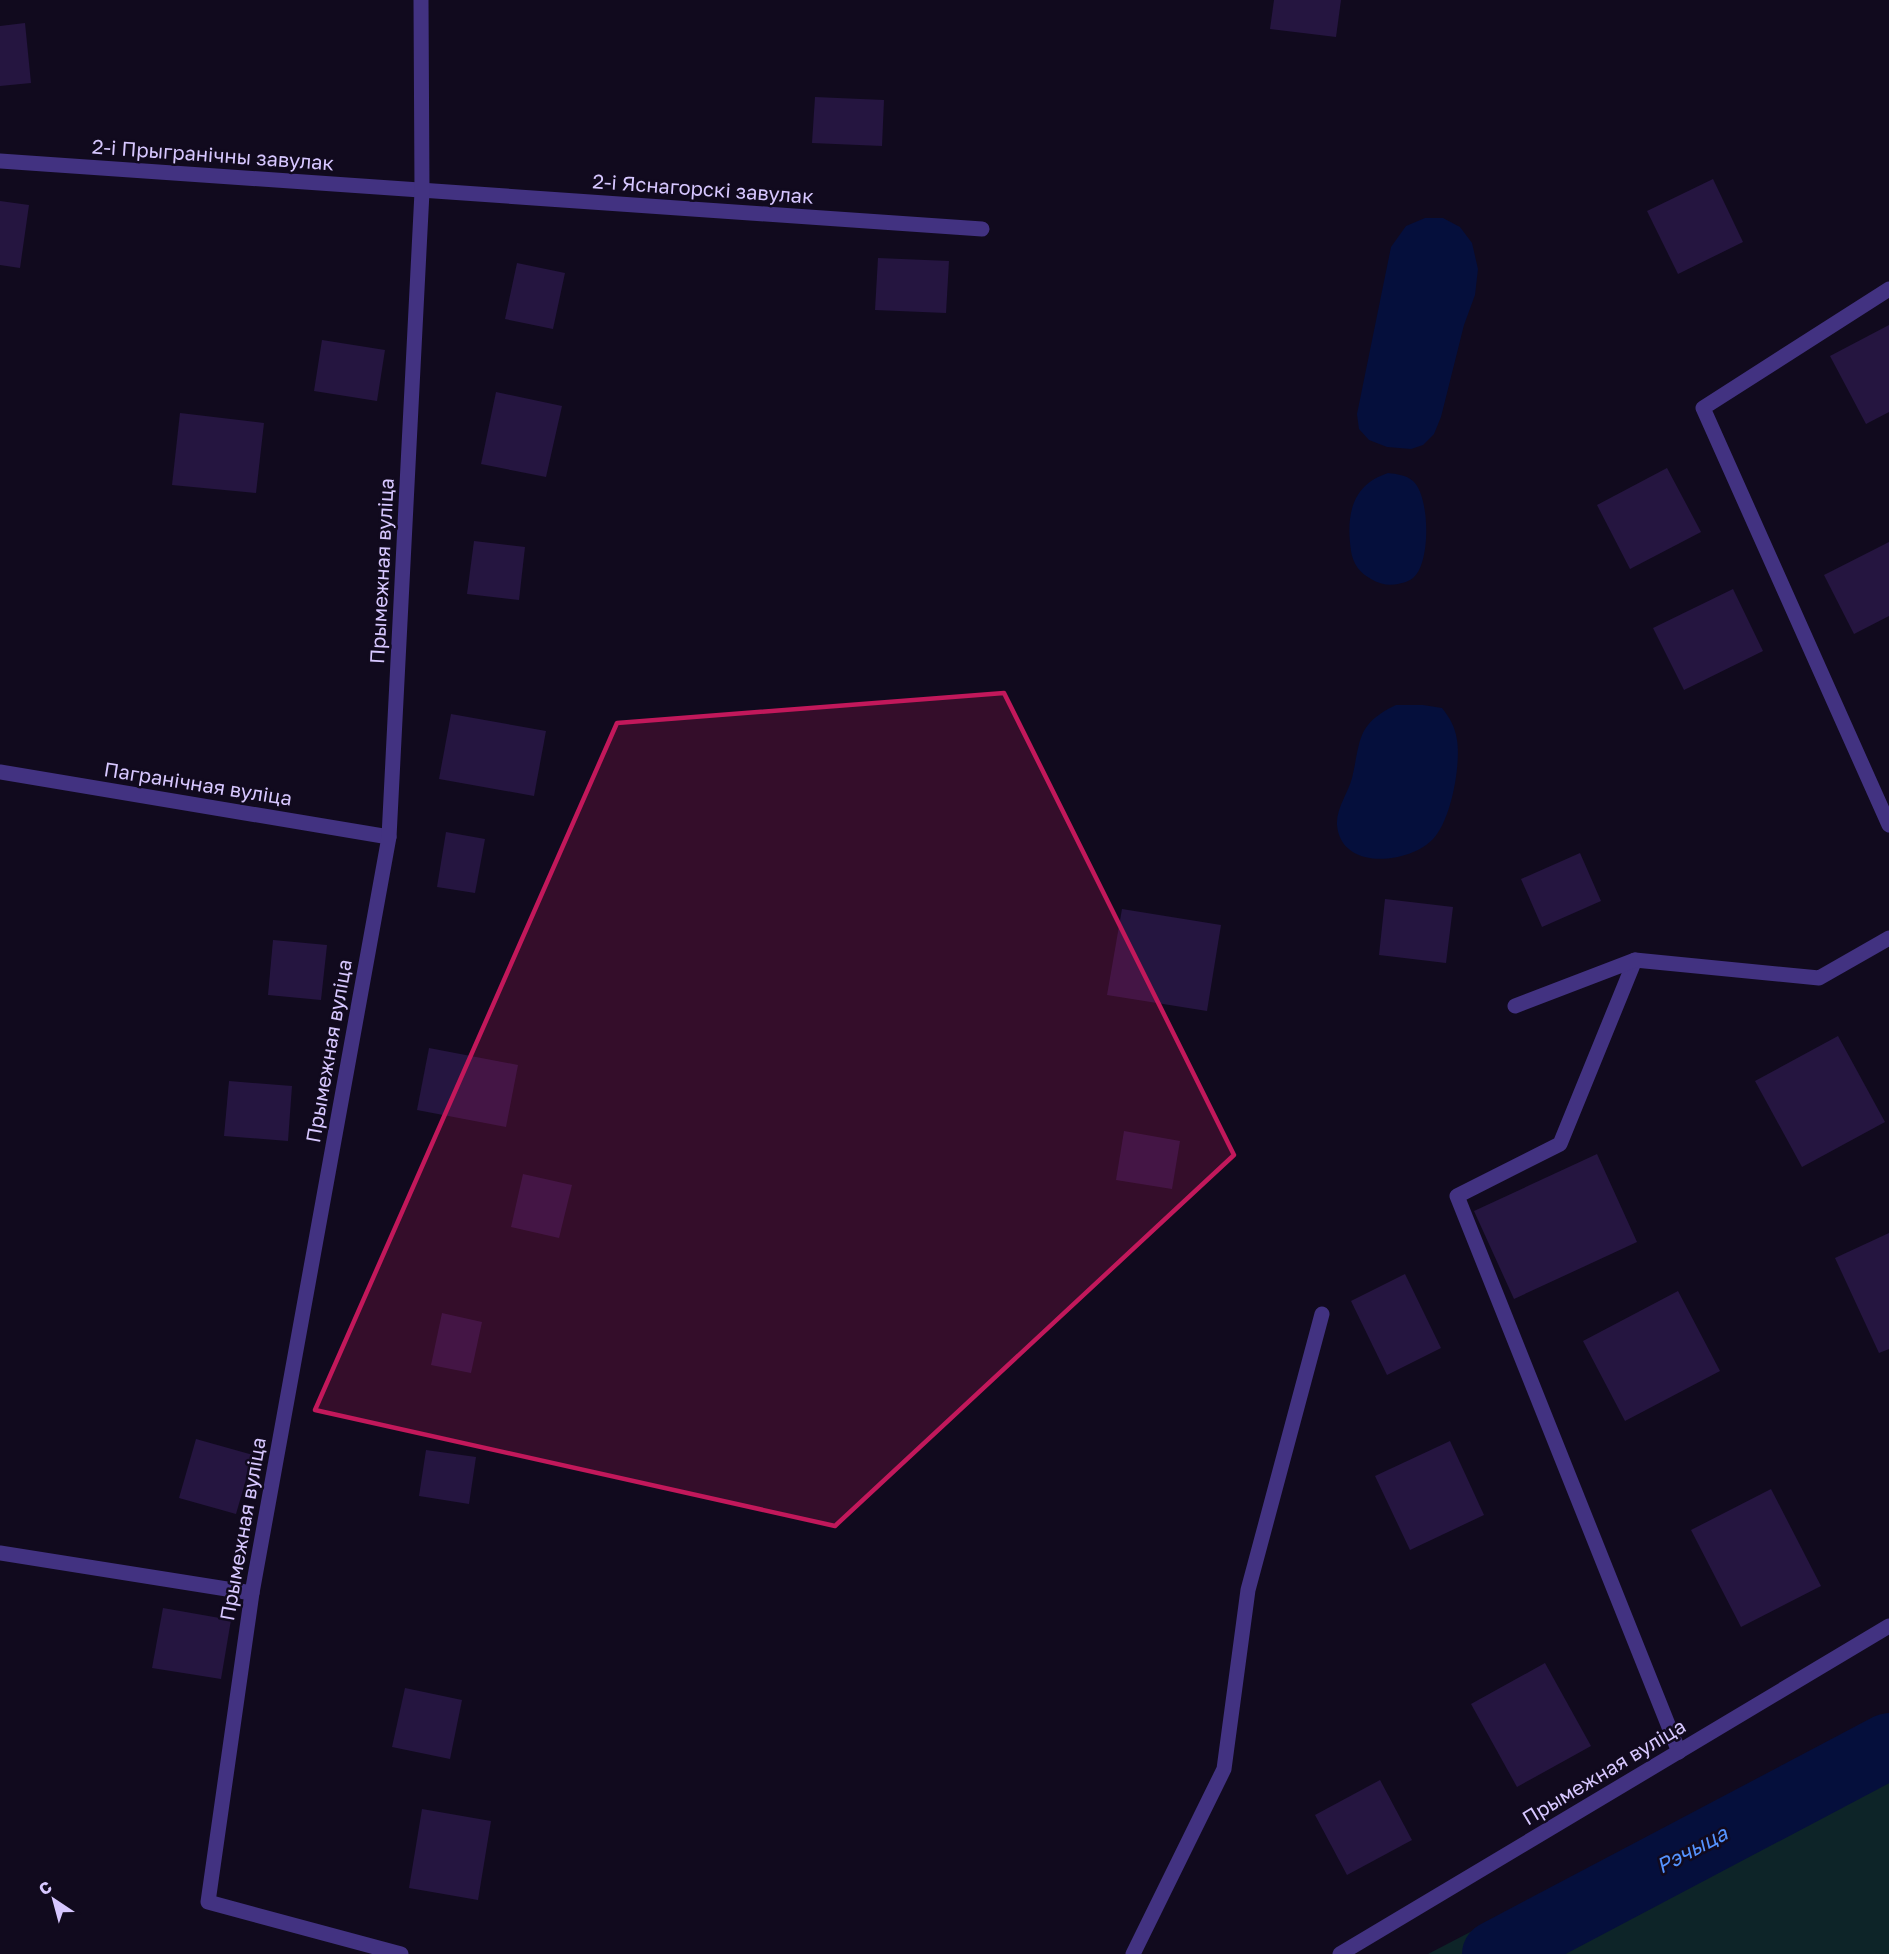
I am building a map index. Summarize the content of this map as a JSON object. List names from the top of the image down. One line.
{"streets":{"street":["2-і Прыгранічны завулак","2-і Яснагорскі завулак","Прымежная вуліца","Пагранічная вуліца"]},"crossings":[["2-і Прыгранічны завулак","2-і Яснагорскі завулак"],["2-і Прыгранічны завулак","Прымежная вуліца"],["2-і Яснагорскі завулак","Прымежная вуліца"],["Прымежная вуліца","Пагранічная вуліца"]],"water":["Рэчыца"],"north":"top left"}
